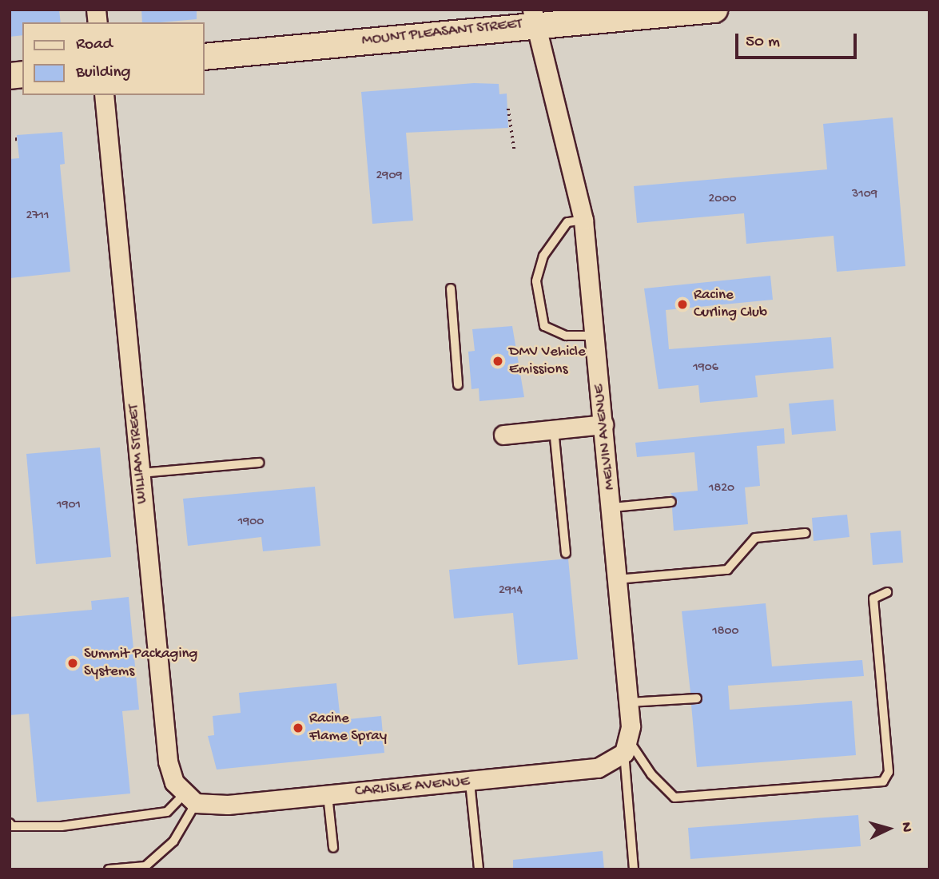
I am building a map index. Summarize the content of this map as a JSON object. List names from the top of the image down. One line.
{"streets":{"street":["MOUNT PLEASANT STREET","MELVIN AVENUE","WILLIAM STREET","CARLISLE AVENUE"]},"crossings":[["MOUNT PLEASANT STREET","MELVIN AVENUE"],["MELVIN AVENUE","CARLISLE AVENUE"],["WILLIAM STREET","CARLISLE AVENUE"]],"places":["Racine Curling Club","DMV Vehicle Emissions","Summit Packaging Systems","Racine Flame Spray"],"house_numbers":["2909","3109","2000","2711","1906","1820","1901","1900","2914","1800"],"legend":["Road","Building"],"scale_bar":"50 m","north":"right"}
